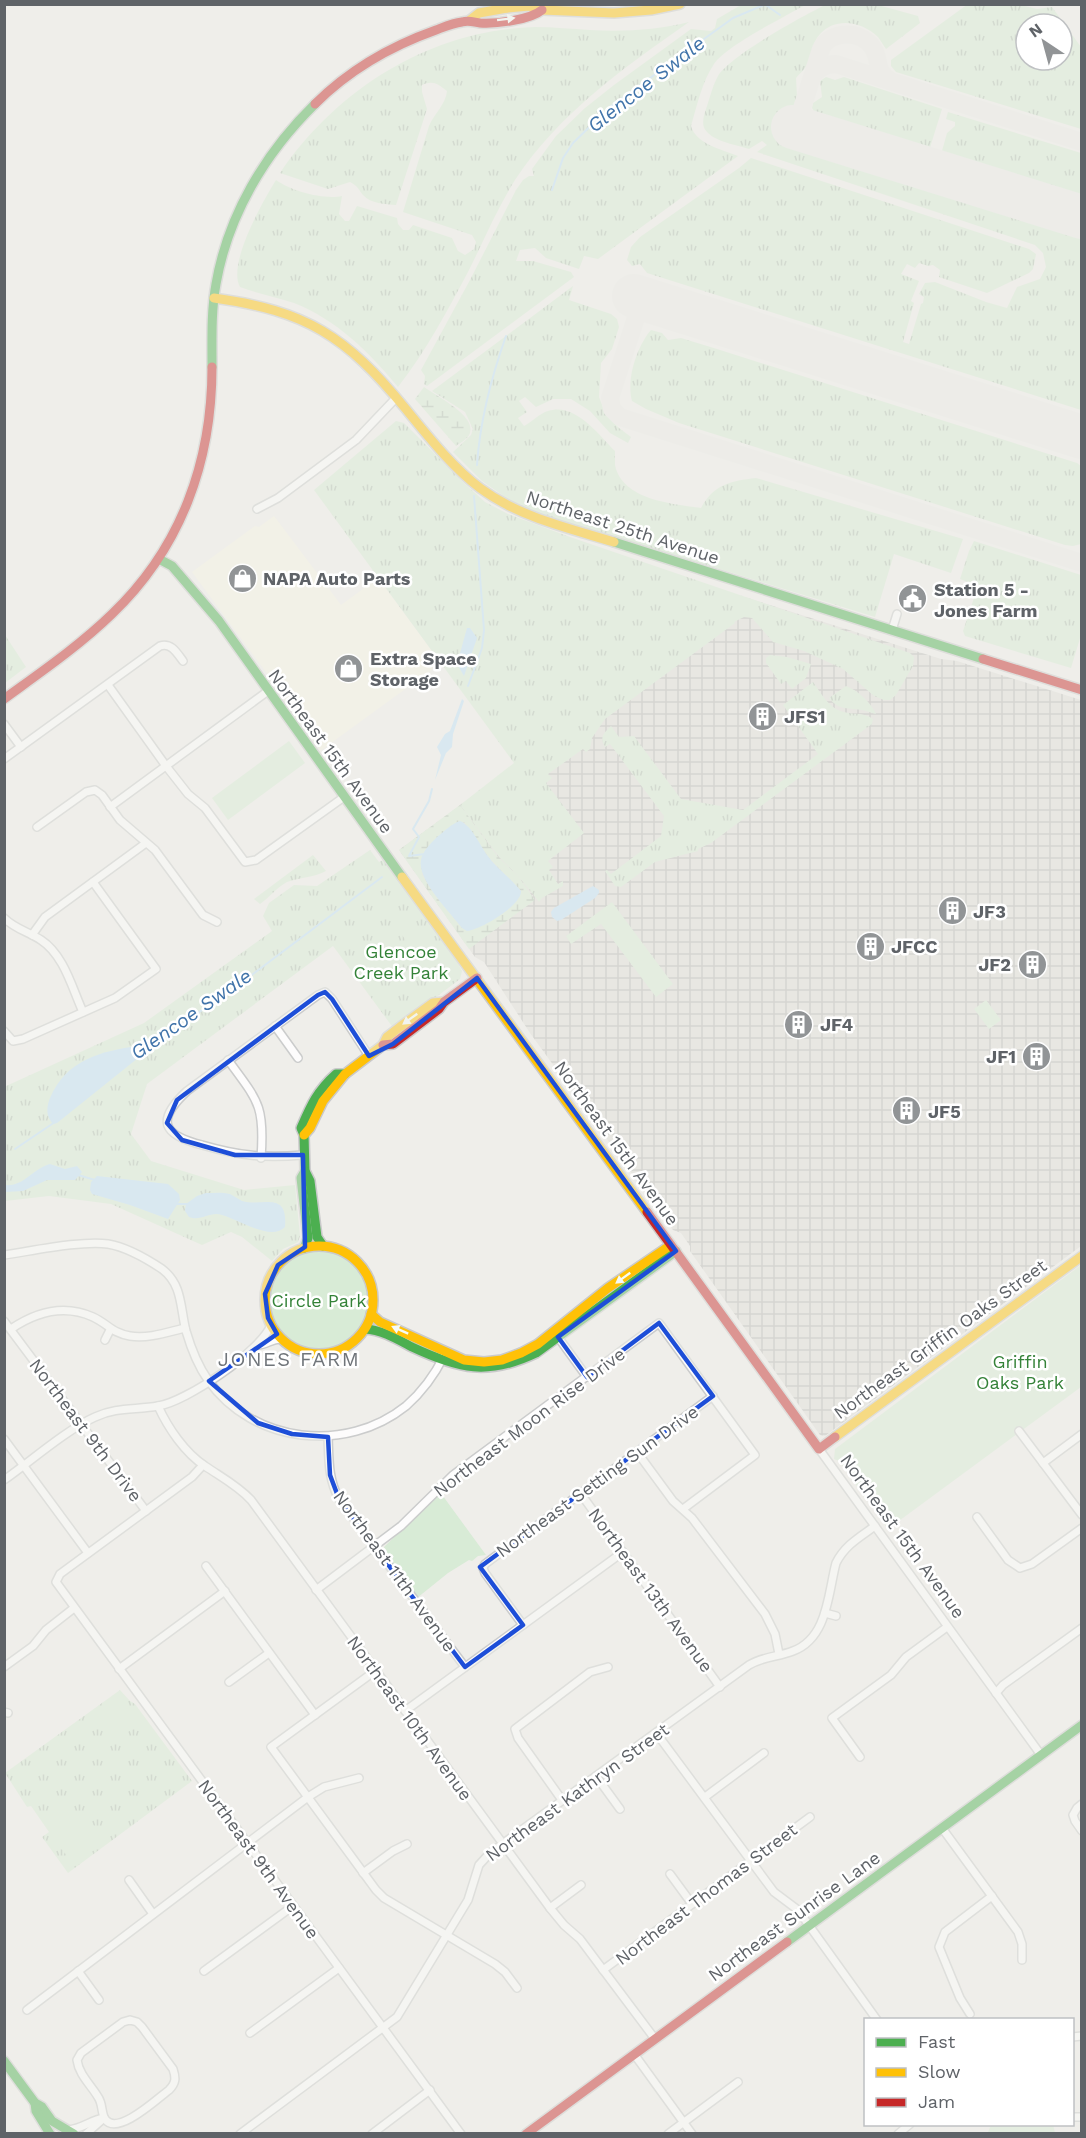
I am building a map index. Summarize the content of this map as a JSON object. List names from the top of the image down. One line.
{"streets":{"street":["Northeast 25th Avenue","Northeast 15th Avenue","Northeast Griffin Oaks Street","Northeast Moon Rise Drive","Northeast 9th Drive","Northeast Setting Sun Drive","Northeast 11th Avenue","Northeast 13th Avenue","Northeast 10th Avenue","Northeast Kathryn Street","Northeast 9th Avenue","Northeast Thomas Street","Northeast Sunrise Lane"]},"crossings":[["Northeast 15th Avenue","Northeast Griffin Oaks Street"],["Northeast 15th Avenue","Northeast Kathryn Street"],["Northeast 15th Avenue","Northeast Sunrise Lane"],["Northeast Moon Rise Drive","Northeast Setting Sun Drive"],["Northeast Moon Rise Drive","Northeast 11th Avenue"],["Northeast Moon Rise Drive","Northeast 10th Avenue"],["Northeast Setting Sun Drive","Northeast 13th Avenue"],["Northeast 13th Avenue","Northeast Kathryn Street"],["Northeast 10th Avenue","Northeast Kathryn Street"],["Northeast 10th Avenue","Northeast Thomas Street"],["Northeast 10th Avenue","Northeast Sunrise Lane"],["Northeast Kathryn Street","Northeast 9th Avenue"]],"districts":["JONES FARM"],"water":["Glencoe Swale"],"parks":["Glencoe Creek Park","Circle Park","Griffin Oaks Park"],"places":{"shop":["NAPA Auto Parts","Extra Space Storage"],"public building":["Station 5 - Jones Farm"],"building":["JFS1","JF3","JFCC","JF2","JF4","JF1","JF5"]},"legend":["Fast","Slow","Jam"],"north":"top left"}
